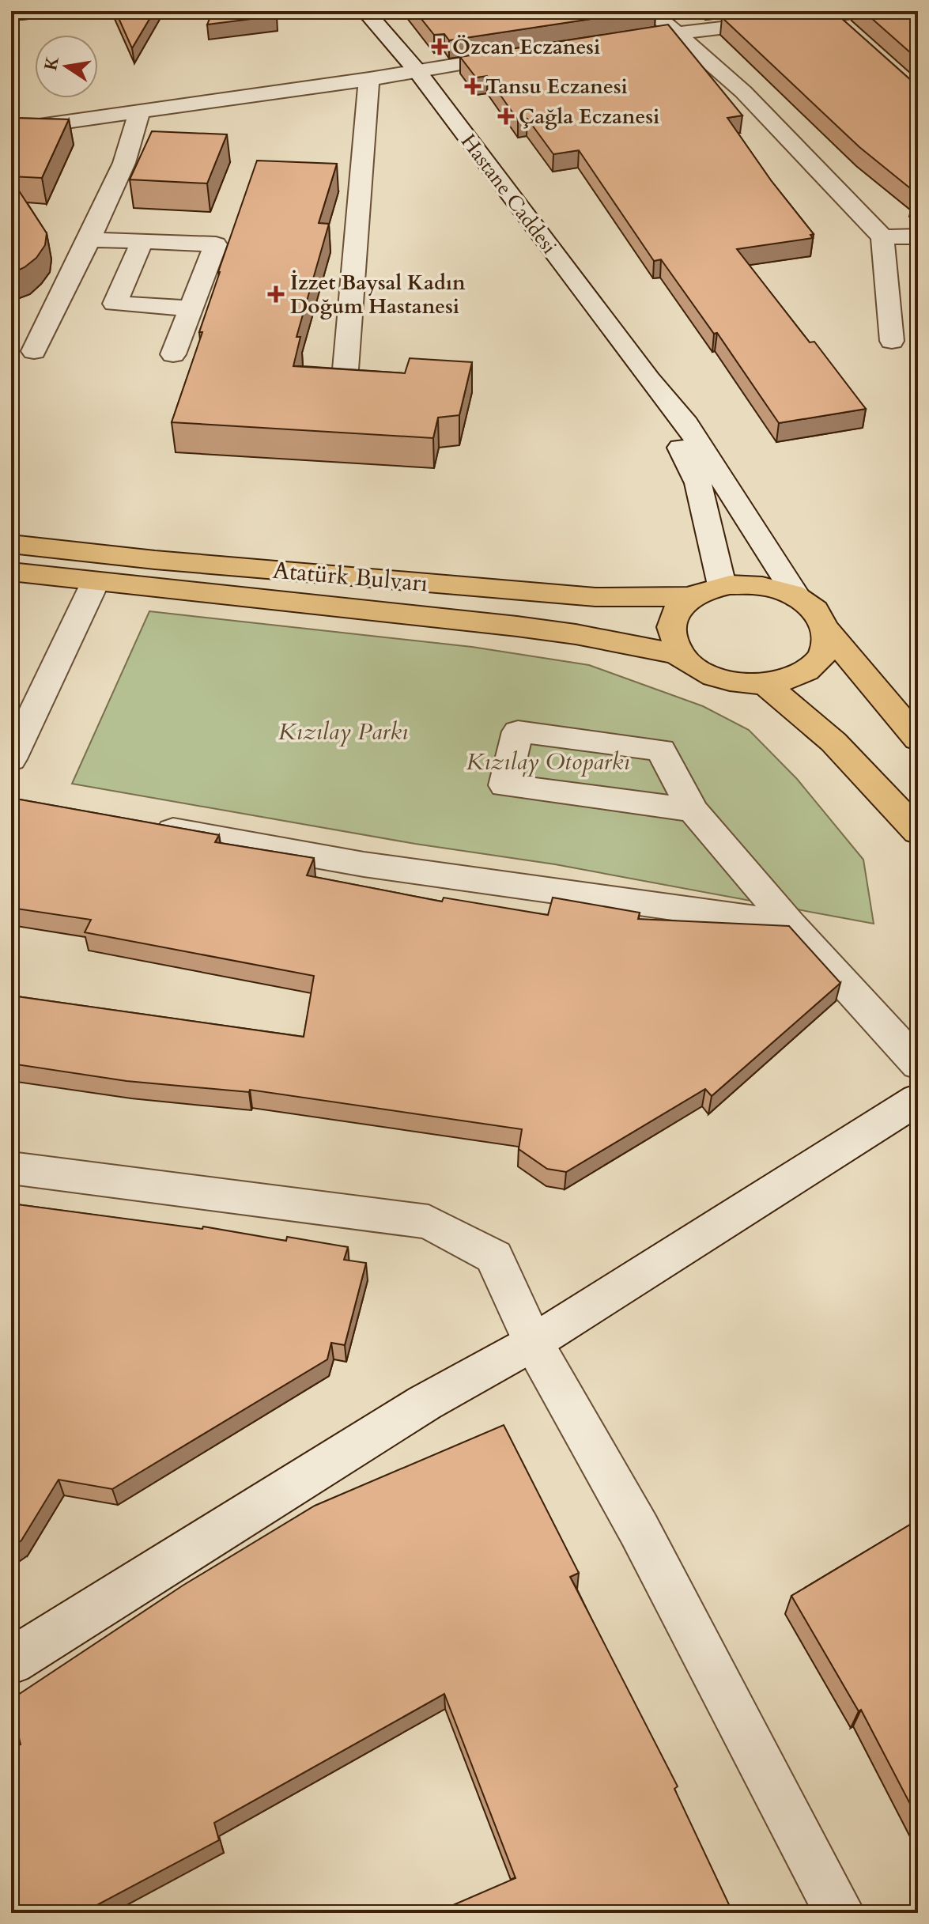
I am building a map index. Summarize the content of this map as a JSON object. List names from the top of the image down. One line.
{"streets":{"main road":["Atatürk Bulvarı"],"street":["Hastane Caddesi"]},"crossings":[["Hastane Caddesi","Atatürk Bulvarı"]],"parks":["Kızılay Parkı","Kızılay Otoparkı"],"places":{"health":["Özcan Eczanesi","Tansu Eczanesi","Çağla Eczanesi","İzzet Baysal Kadın Doğum Hastanesi"]},"north":"left"}
